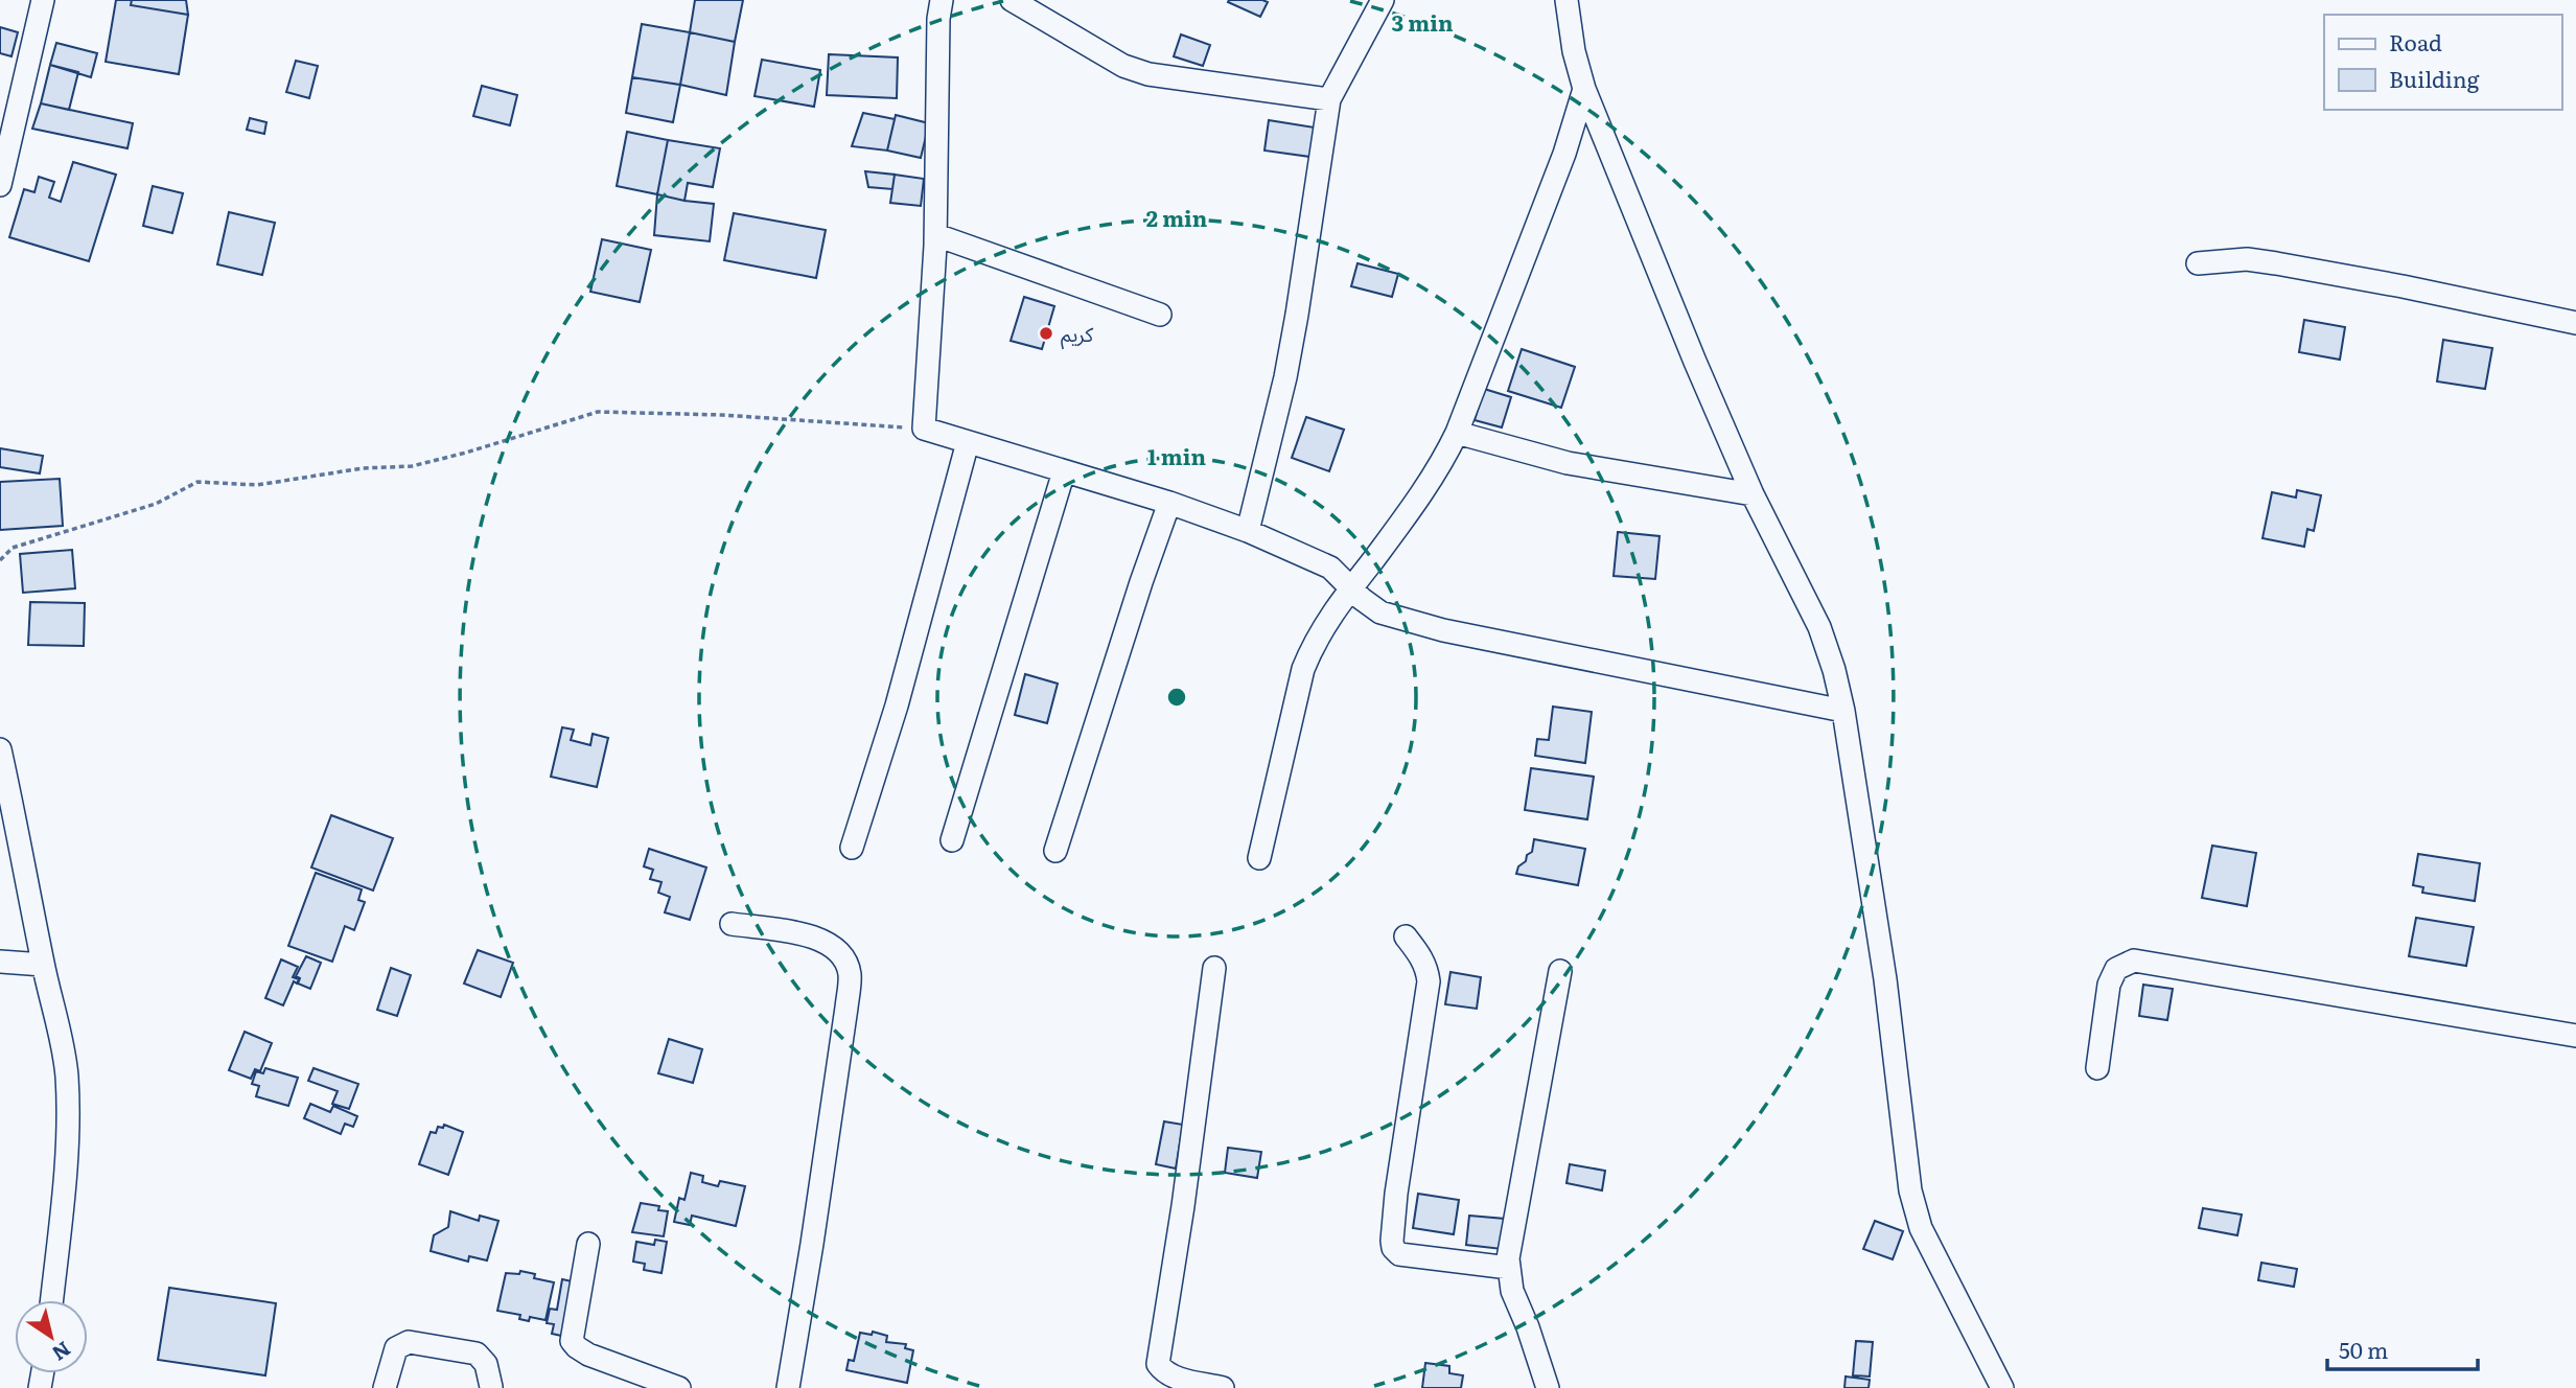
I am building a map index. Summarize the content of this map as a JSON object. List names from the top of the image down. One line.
{"places":["كريم"],"legend":["Road","Building"],"scale_bar":"50 m","north":"bottom right","rings":["3 min","2 min","1 min"]}
